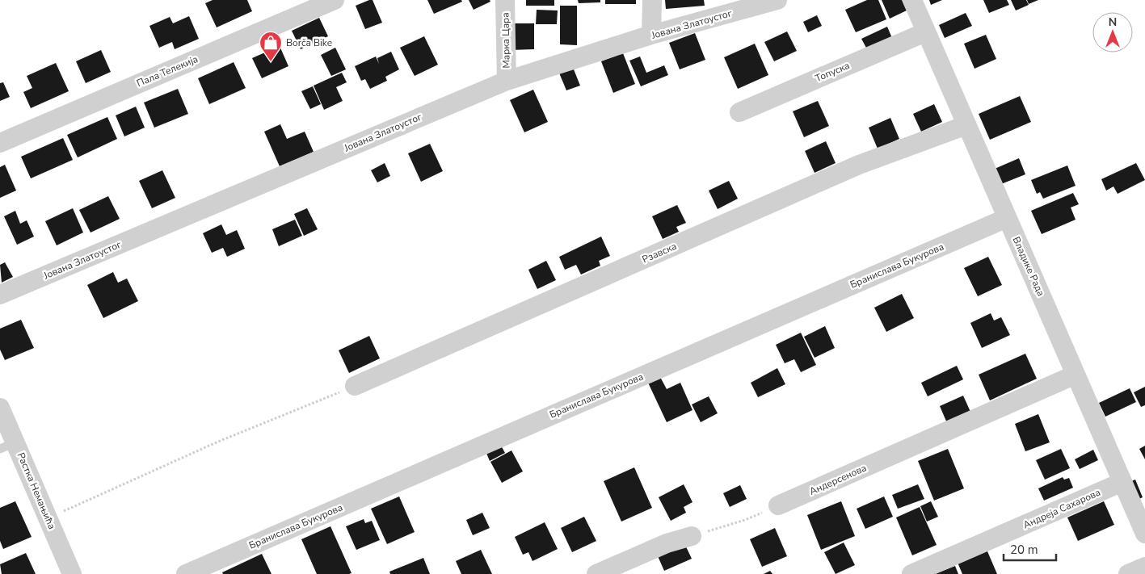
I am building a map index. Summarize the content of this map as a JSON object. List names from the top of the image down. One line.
{"streets":{"street":["Јована Златоустог","Марка Цара","Пала Телекија","Топуска","Рзавска","Бранислава Букурова","Владике Рада","Андерсенова","Растка Немањића","Андреја Сахарова"]},"crossings":[["Јована Златоустог","Марка Цара"],["Топуска","Владике Рада"],["Рзавска","Владике Рада"],["Бранислава Букурова","Владике Рада"],["Владике Рада","Андерсенова"],["Владике Рада","Андреја Сахарова"]],"places":{"shop":["Borča Bike"]},"scale_bar":"20 m","north":"top"}
